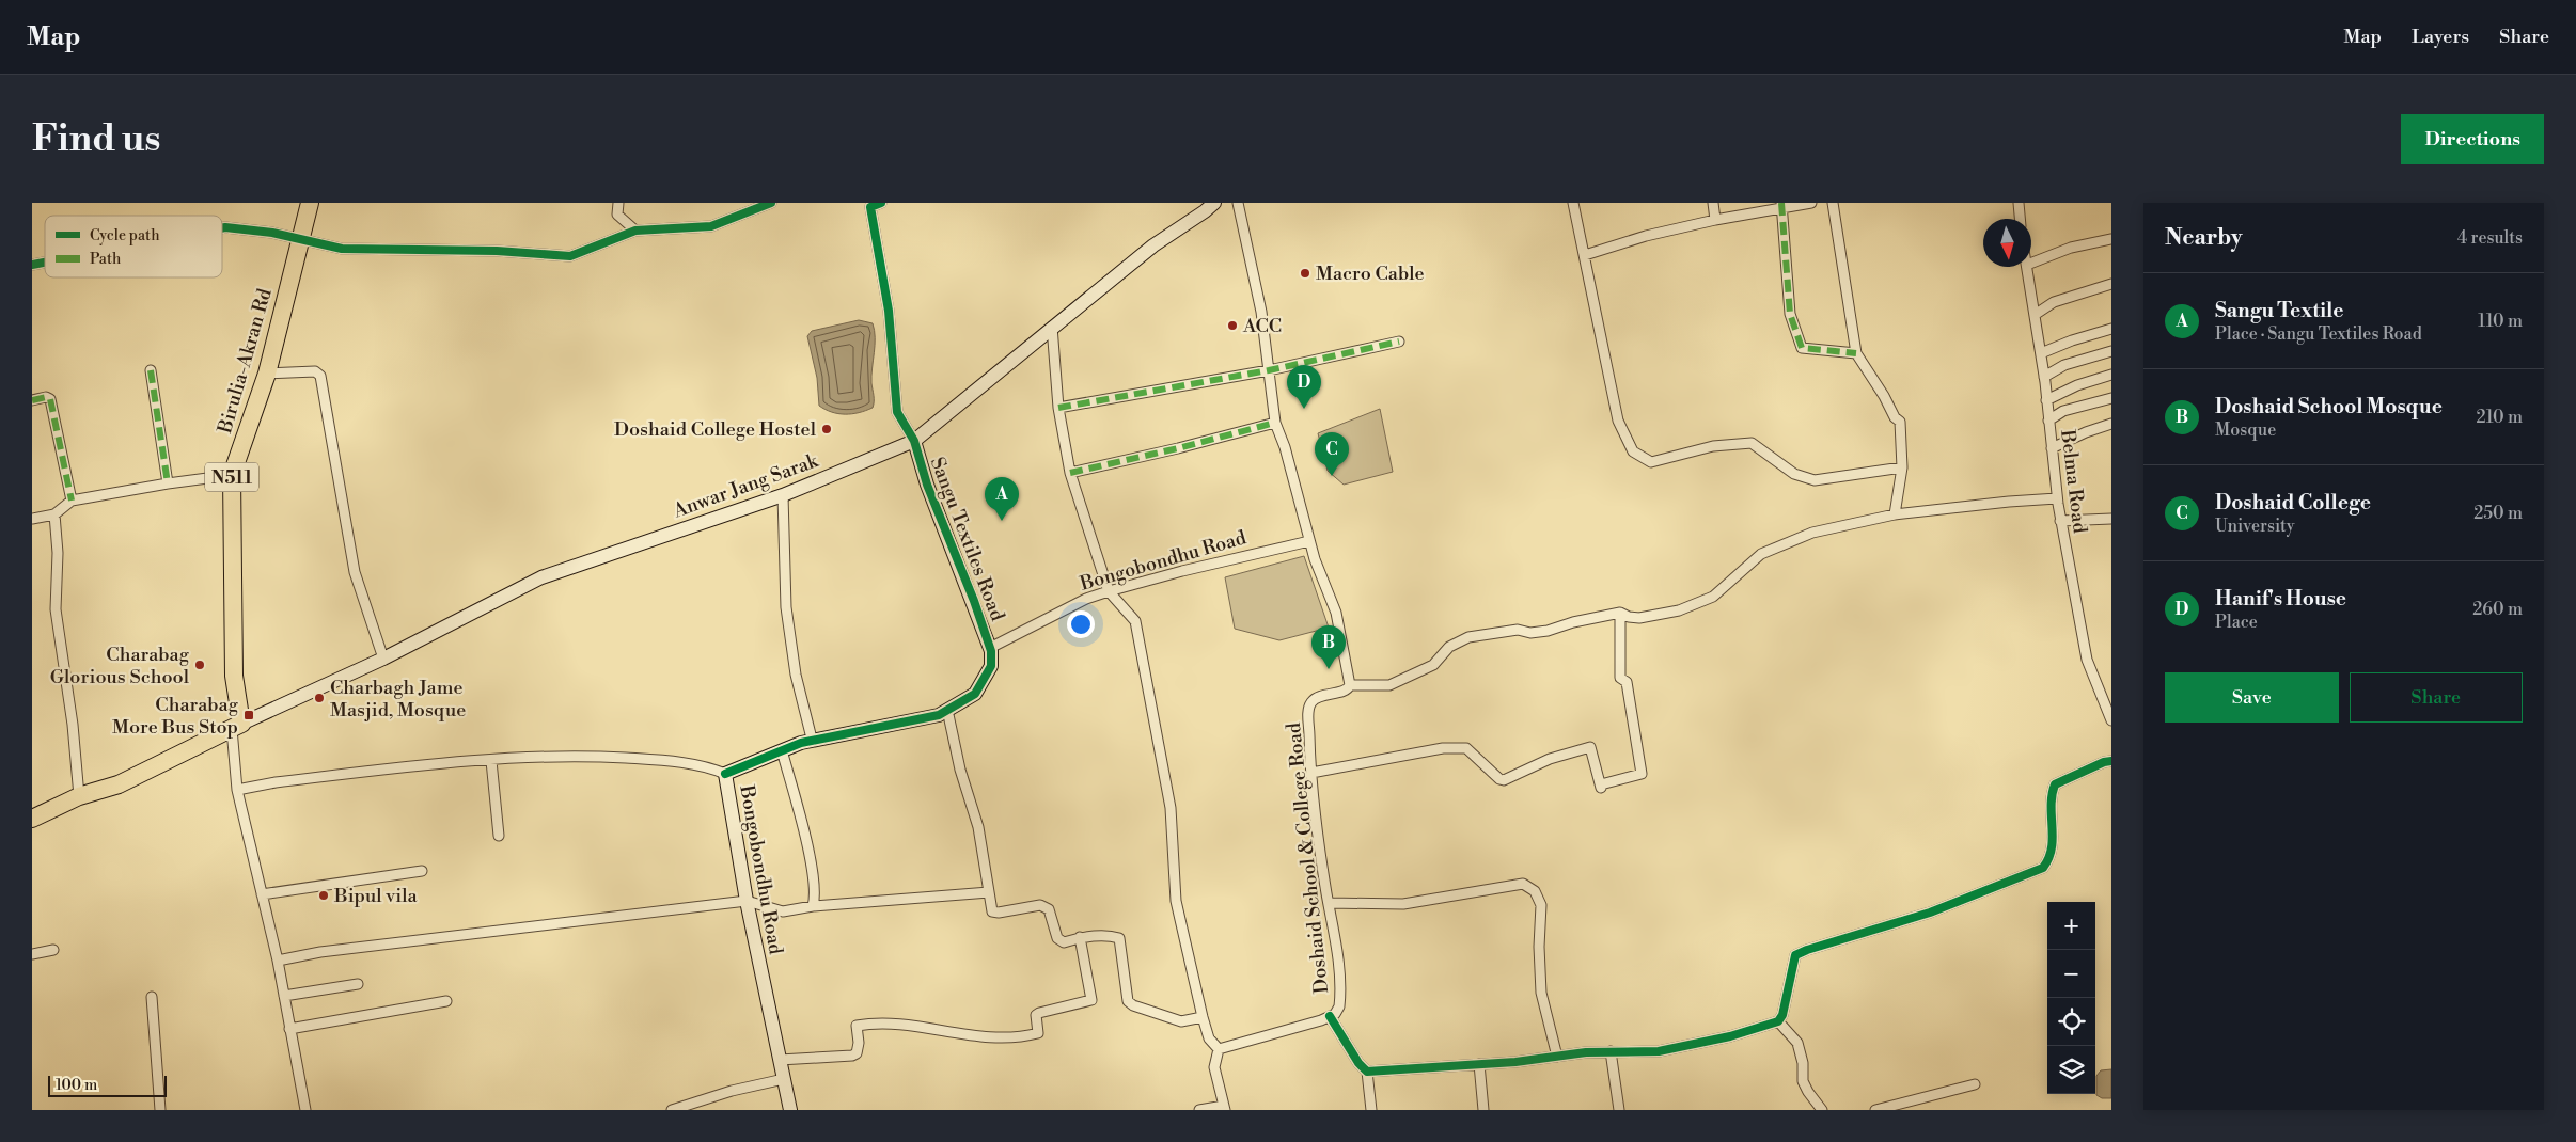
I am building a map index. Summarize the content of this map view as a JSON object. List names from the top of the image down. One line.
{"streets":{"highway":["Birulia-Akran Rd","N511"],"main road":["Anwar Jang Sarak","Sangu Textiles Road","Bongobondhu Road"],"street":["Belma Road","Doshaid School & College Road"]},"crossings":[["Birulia-Akran Rd","Anwar Jang Sarak"],["Anwar Jang Sarak","Sangu Textiles Road"],["Sangu Textiles Road","Bongobondhu Road"]],"places":{"other":["Macro Cable","ACC","Doshaid College Hostel","Charabag Glorious School","Charbagh Jame Masjid, Mosque","Bipul vila"],"transit":["Charabag More Bus Stop"]},"legend":["Cycle path","Path"],"scale_bar":"100 m","north":"bottom","page":{"header":"Map","nav":["Map","Layers","Share"],"buttons":["Directions",["Save","Share"]],"title":"Find us","heading":["Nearby","4 results"],"list":[{"mark":"A","name":"Sangu Textile","note":"Place · Sangu Textiles Road","value":"110 m"},{"mark":"B","name":"Doshaid School Mosque","note":"Mosque","value":"210 m"},{"mark":"C","name":"Doshaid College","note":"University","value":"250 m"},{"mark":"D","name":"Hanif's House","note":"Place","value":"260 m"}],"pins":["D","C","A","B"],"map_buttons":["+","−"],"scale":"100 m"}}
